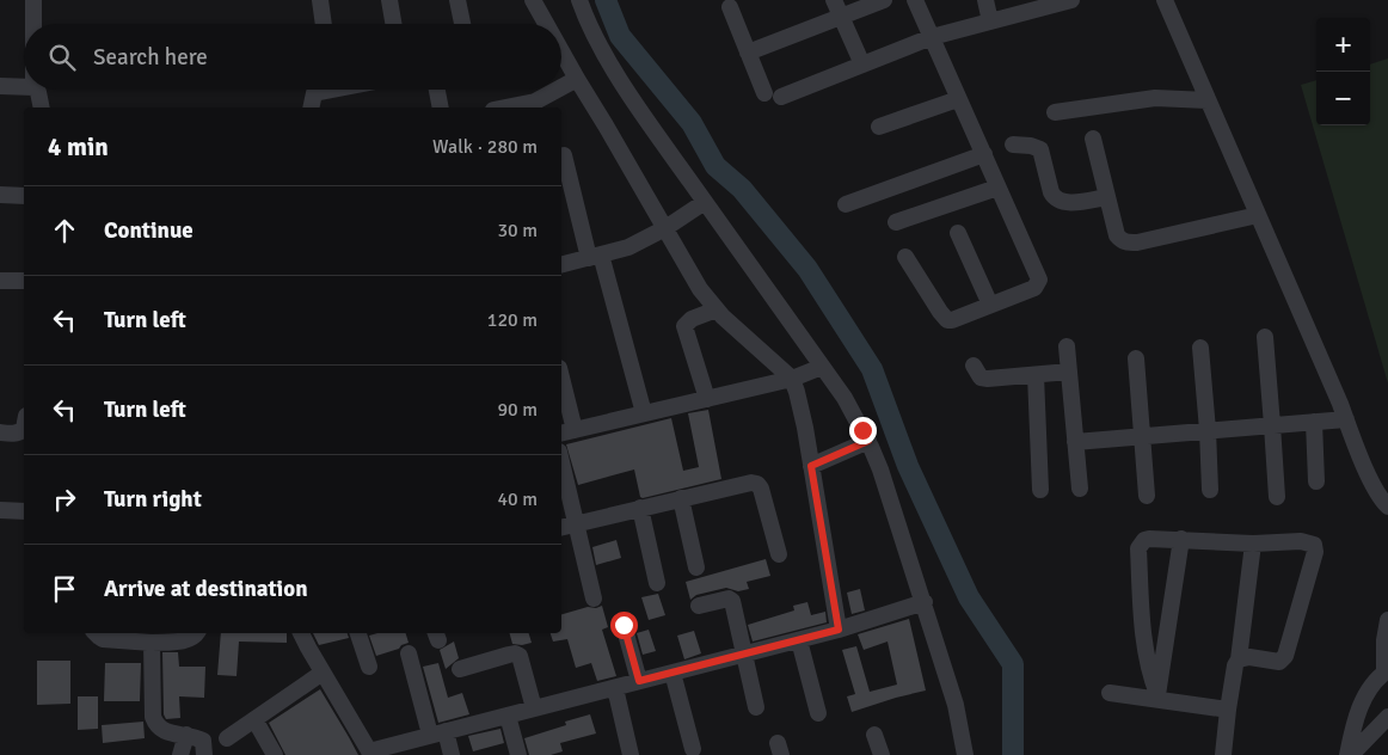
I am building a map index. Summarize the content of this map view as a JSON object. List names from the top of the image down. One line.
{"page":{"map_buttons":["+","−"],"search":"Search here","heading":["4 min","Walk · 280 m"],"list":[["Continue","30 m"],["Turn left","120 m"],["Turn left","90 m"],["Turn right","40 m"],"Arrive at destination"]}}
